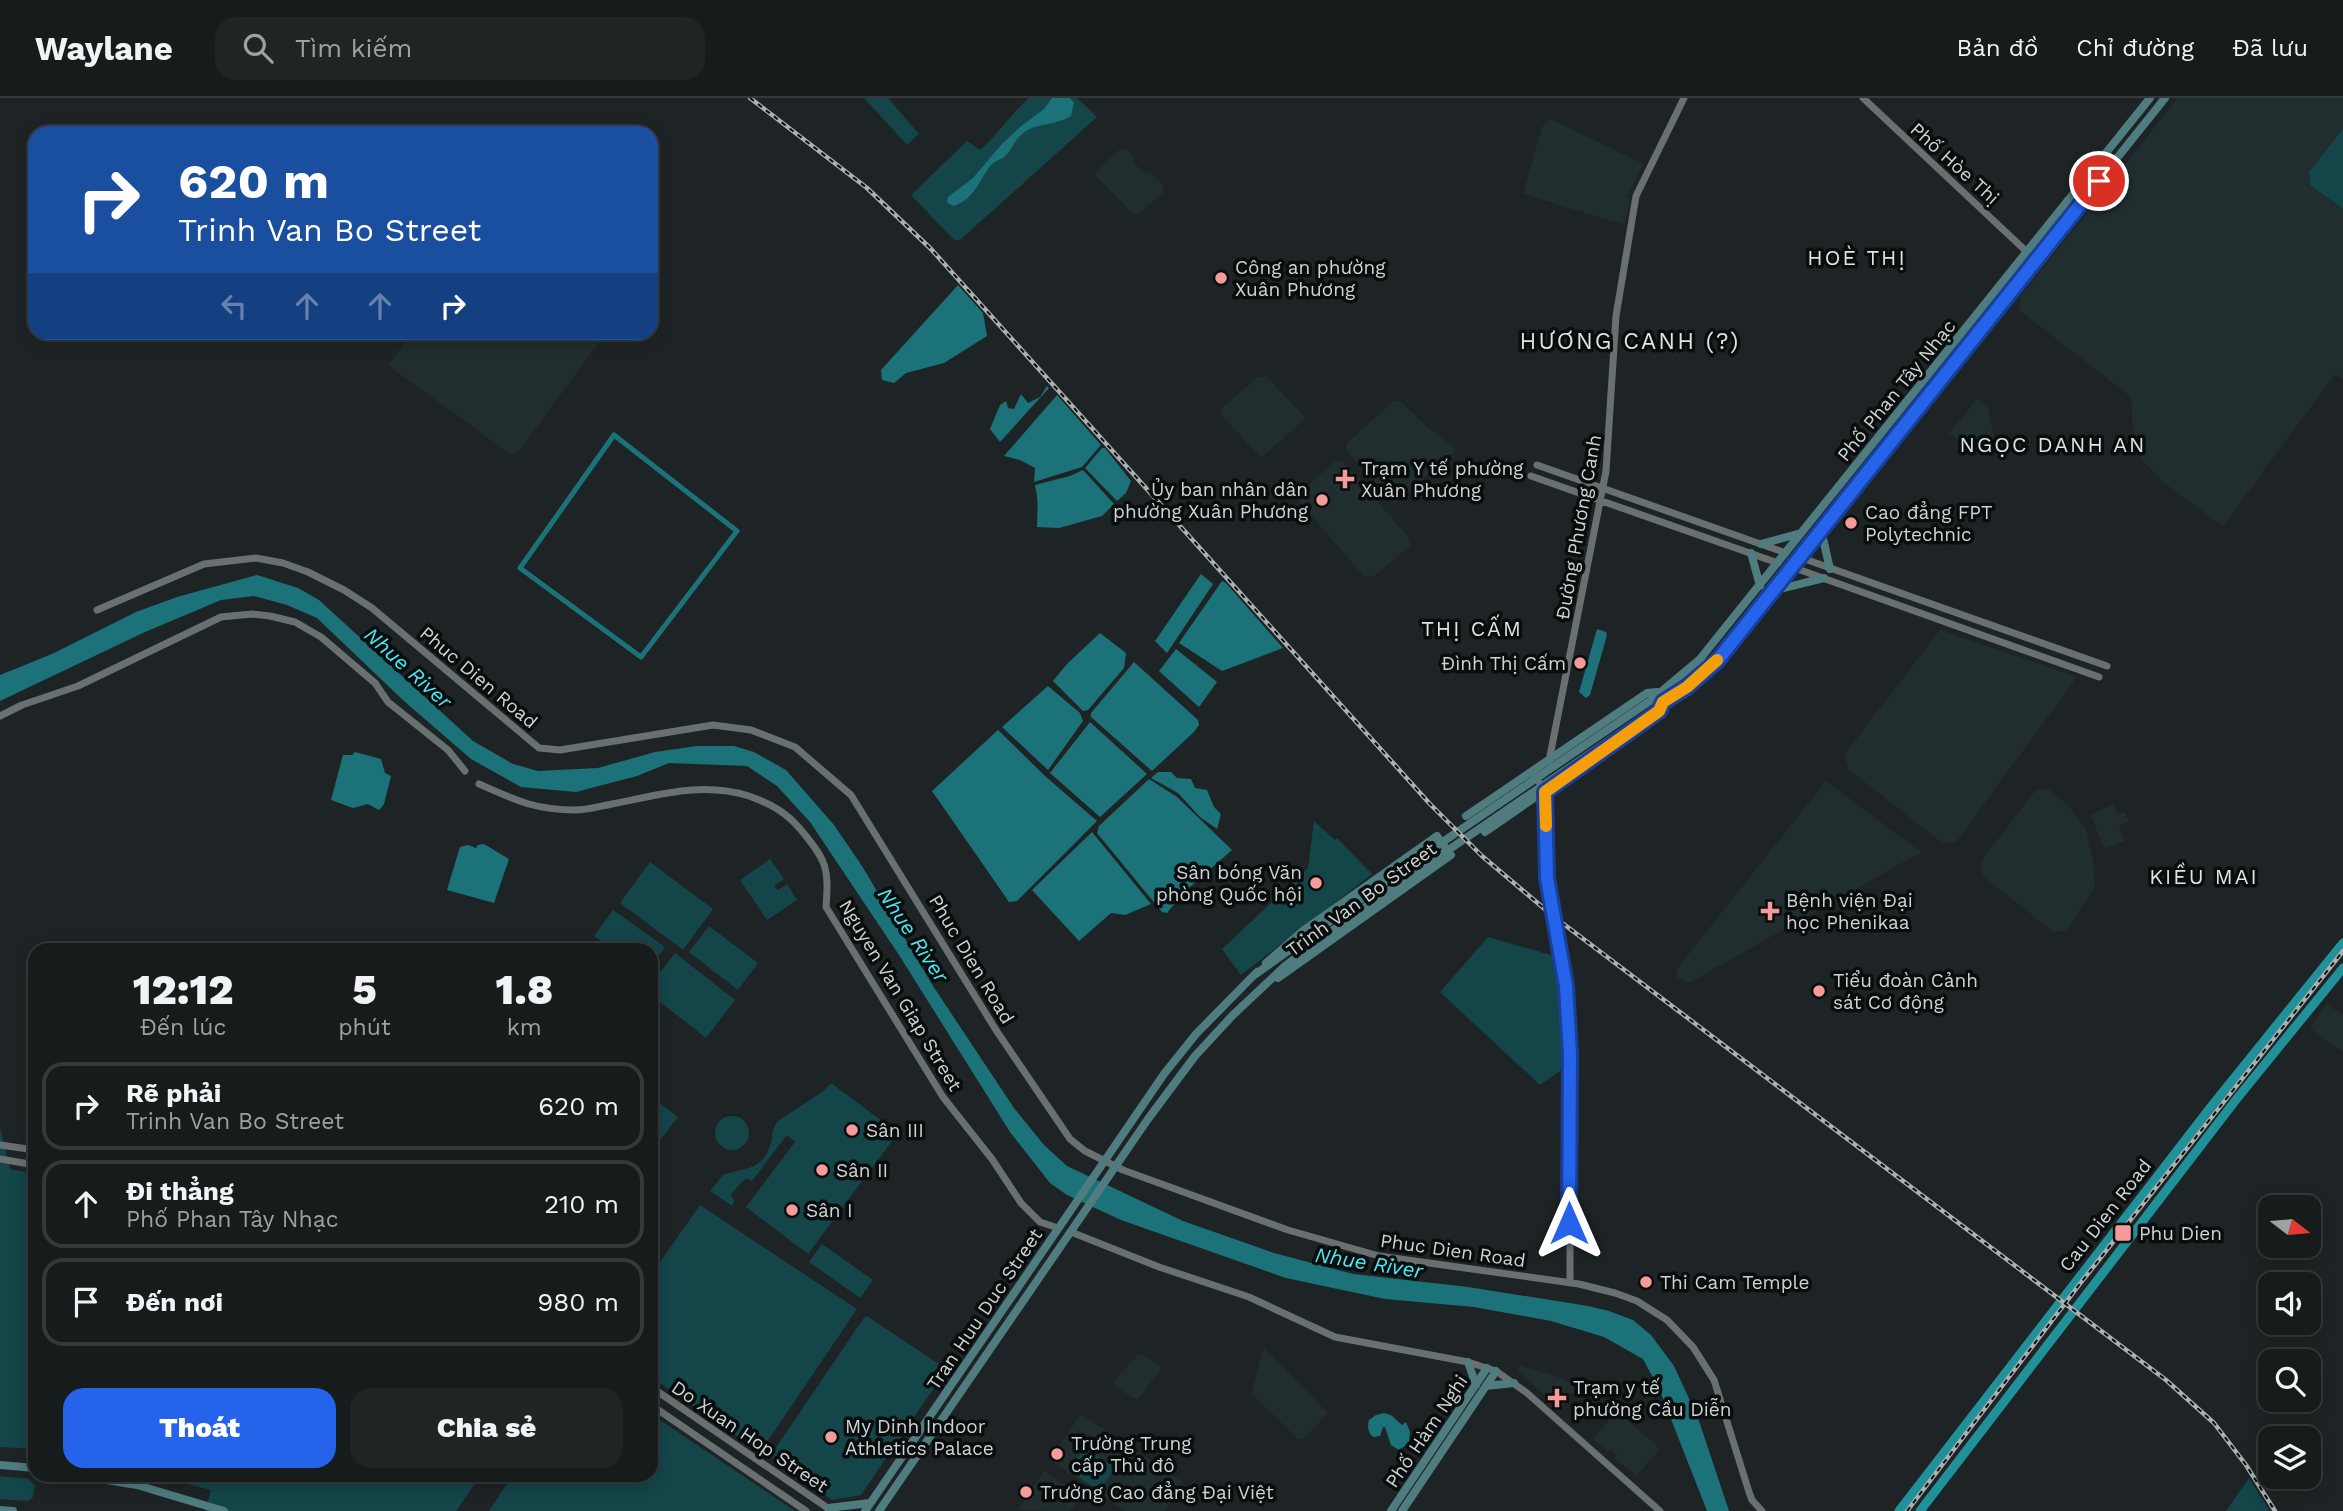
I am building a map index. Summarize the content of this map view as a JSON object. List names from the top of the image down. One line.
{"streets":{"highway":["Cau Dien Road"],"main road":["Phố Phan Tây Nhạc","Trinh Van Bo Street","Tran Huu Duc Street","Phố Hàm Nghi"],"street":["Phố Hòe Thị","Đường Phương Canh","Phuc Dien Road","Nguyen Van Giap Street","Do Xuan Hop Street"]},"crossings":[["Phố Hòe Thị","Phố Phan Tây Nhạc"],["Phố Phan Tây Nhạc","Trinh Van Bo Street"],["Phuc Dien Road","Trinh Van Bo Street"],["Trinh Van Bo Street","Nguyen Van Giap Street"],["Trinh Van Bo Street","Tran Huu Duc Street"],["Nguyen Van Giap Street","Tran Huu Duc Street"]],"districts":["HOÈ THỊ","HƯƠNG CANH (?)","NGỌC DANH AN","THỊ CẤM","KIỀU MAI"],"water":["Nhue River"],"places":{"other":["Công an phường Xuân Phương","Ủy ban nhân dân phường Xuân Phương","Cao đẳng FPT Polytechnic","Đình Thị Cấm","Sân bóng Văn phòng Quốc hội","Tiểu đoàn Cảnh sát Cơ động","Sân III","Sân II","Sân I","Thi Cam Temple","My Dinh Indoor Athletics Palace","Trường Trung cấp Thủ đô","Trường Cao đẳng Đại Việt"],"health":["Trạm Y tế phường Xuân Phương","Bệnh viện Đại học Phenikaa","Trạm y tế phường Cầu Diễn"],"transit":["Phu Dien"]},"north":"right","page":{"header":"Waylane","search":"Tìm kiếm","nav":["Bản đồ","Chỉ đường","Đã lưu"],"turn":["620 m","Trinh Van Bo Street"],"eta":["12:12","Đến lúc","5","phút","1.8","km"],"list":[{"name":"Rẽ phải","note":"Trinh Van Bo Street","value":"620 m"},{"name":"Đi thẳng","note":"Phố Phan Tây Nhạc","value":"210 m"},{"name":"Đến nơi","value":"980 m"}],"buttons":["Thoát","Chia sẻ"]}}
